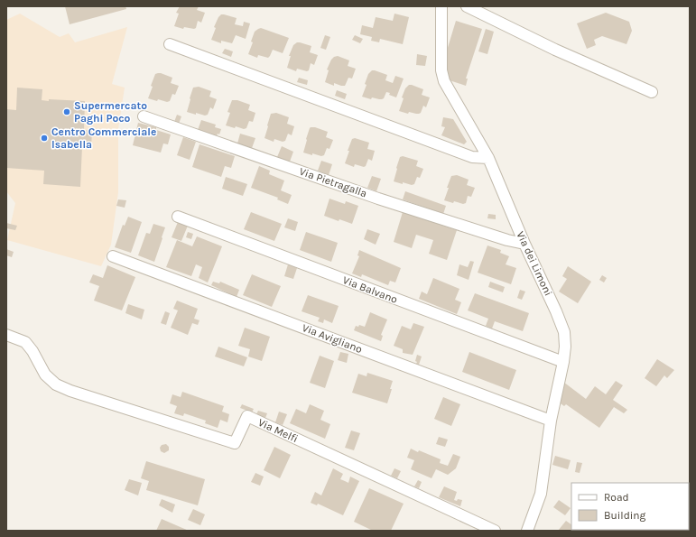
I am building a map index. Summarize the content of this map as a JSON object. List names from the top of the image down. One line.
{"streets":{"street":["Via Pietragalla","Via dei Limoni","Via Balvano","Via Avigliano","Via Melfi"]},"crossings":[["Via Pietragalla","Via dei Limoni"],["Via dei Limoni","Via Balvano"],["Via dei Limoni","Via Avigliano"]],"places":["Supermercato Paghi Poco","Centro Commerciale Isabella"],"legend":["Road","Building"]}
